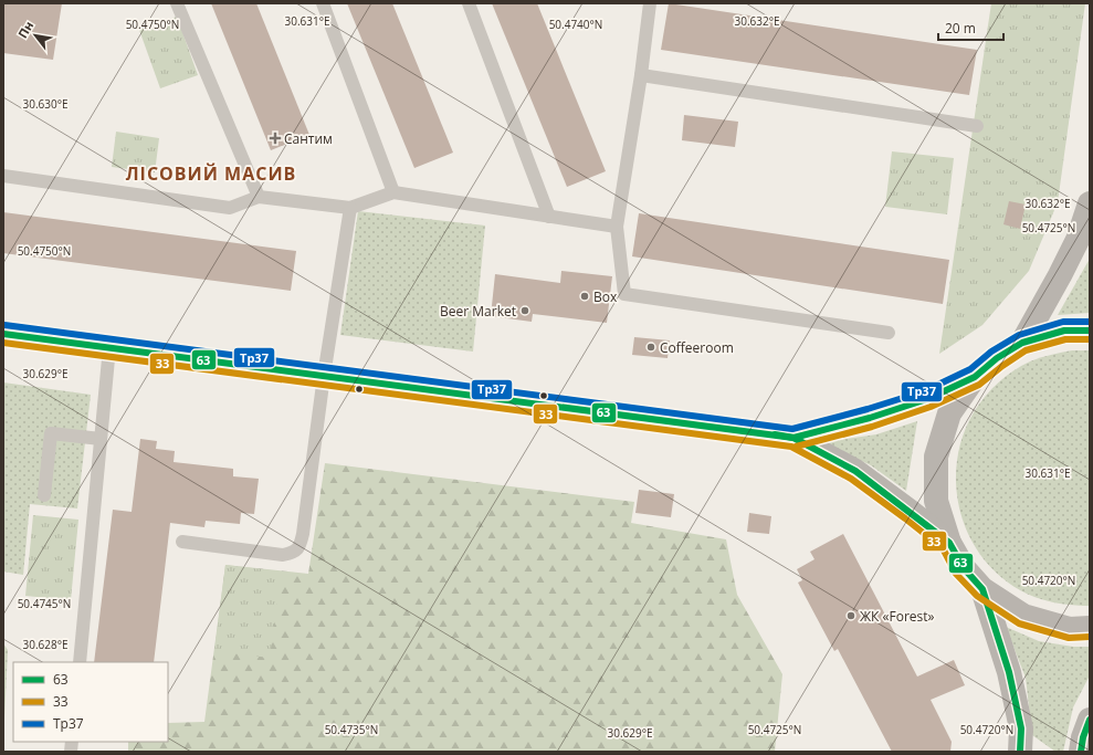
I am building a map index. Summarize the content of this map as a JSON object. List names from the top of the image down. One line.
{"districts":["ЛІСОВИЙ МАСИВ"],"places":{"health":["Сантим"],"other":["Box","Beer Market","Coffeeroom","ЖК «Forest»"]},"lines":["transit line Тр37","transit line 63","transit line 33"],"legend":["63","33","Тр37"],"scale_bar":"20 m","north":"top left","coordinates":["30.631°E","30.632°E","50.4750°N","50.4740°N","30.630°E","50.4725°N","30.629°E","50.4720°N","50.4745°N","30.628°E","50.4735°N"]}
